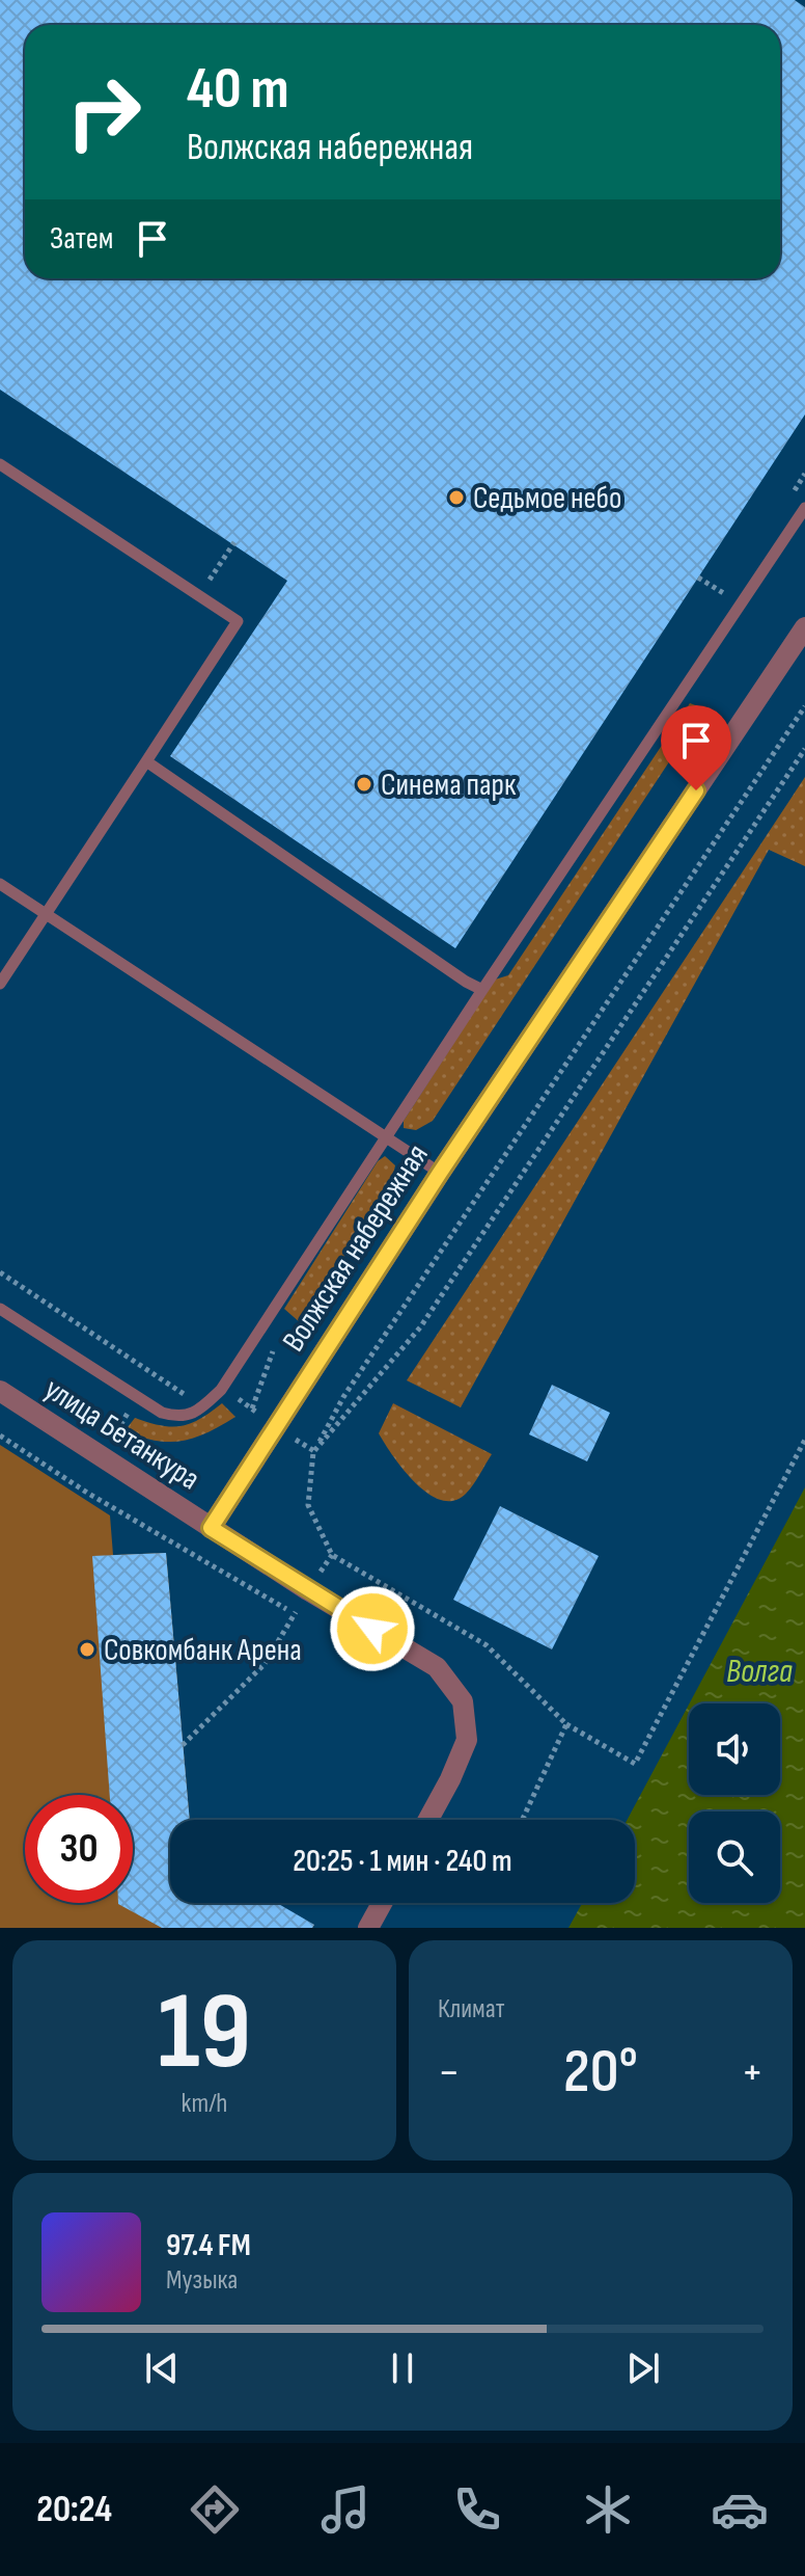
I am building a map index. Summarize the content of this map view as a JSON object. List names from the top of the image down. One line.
{"streets":{"street":["Волжская набережная","улица Бетанкура"]},"crossings":[["Волжская набережная","улица Бетанкура"]],"water":["Волга"],"places":["Седьмое небо","Синема парк","Совкомбанк Арена"],"page":{"turn":["40 m","Волжская набережная"],"then":"Затем","limit":"30","trip":"20:25 · 1 мин · 240 m","tile":[["19","km/h"],"Климат"],"heat":["−","20°","+"],"song":["97.4 FM","Музыка"],"tabs":"20:24"}}
